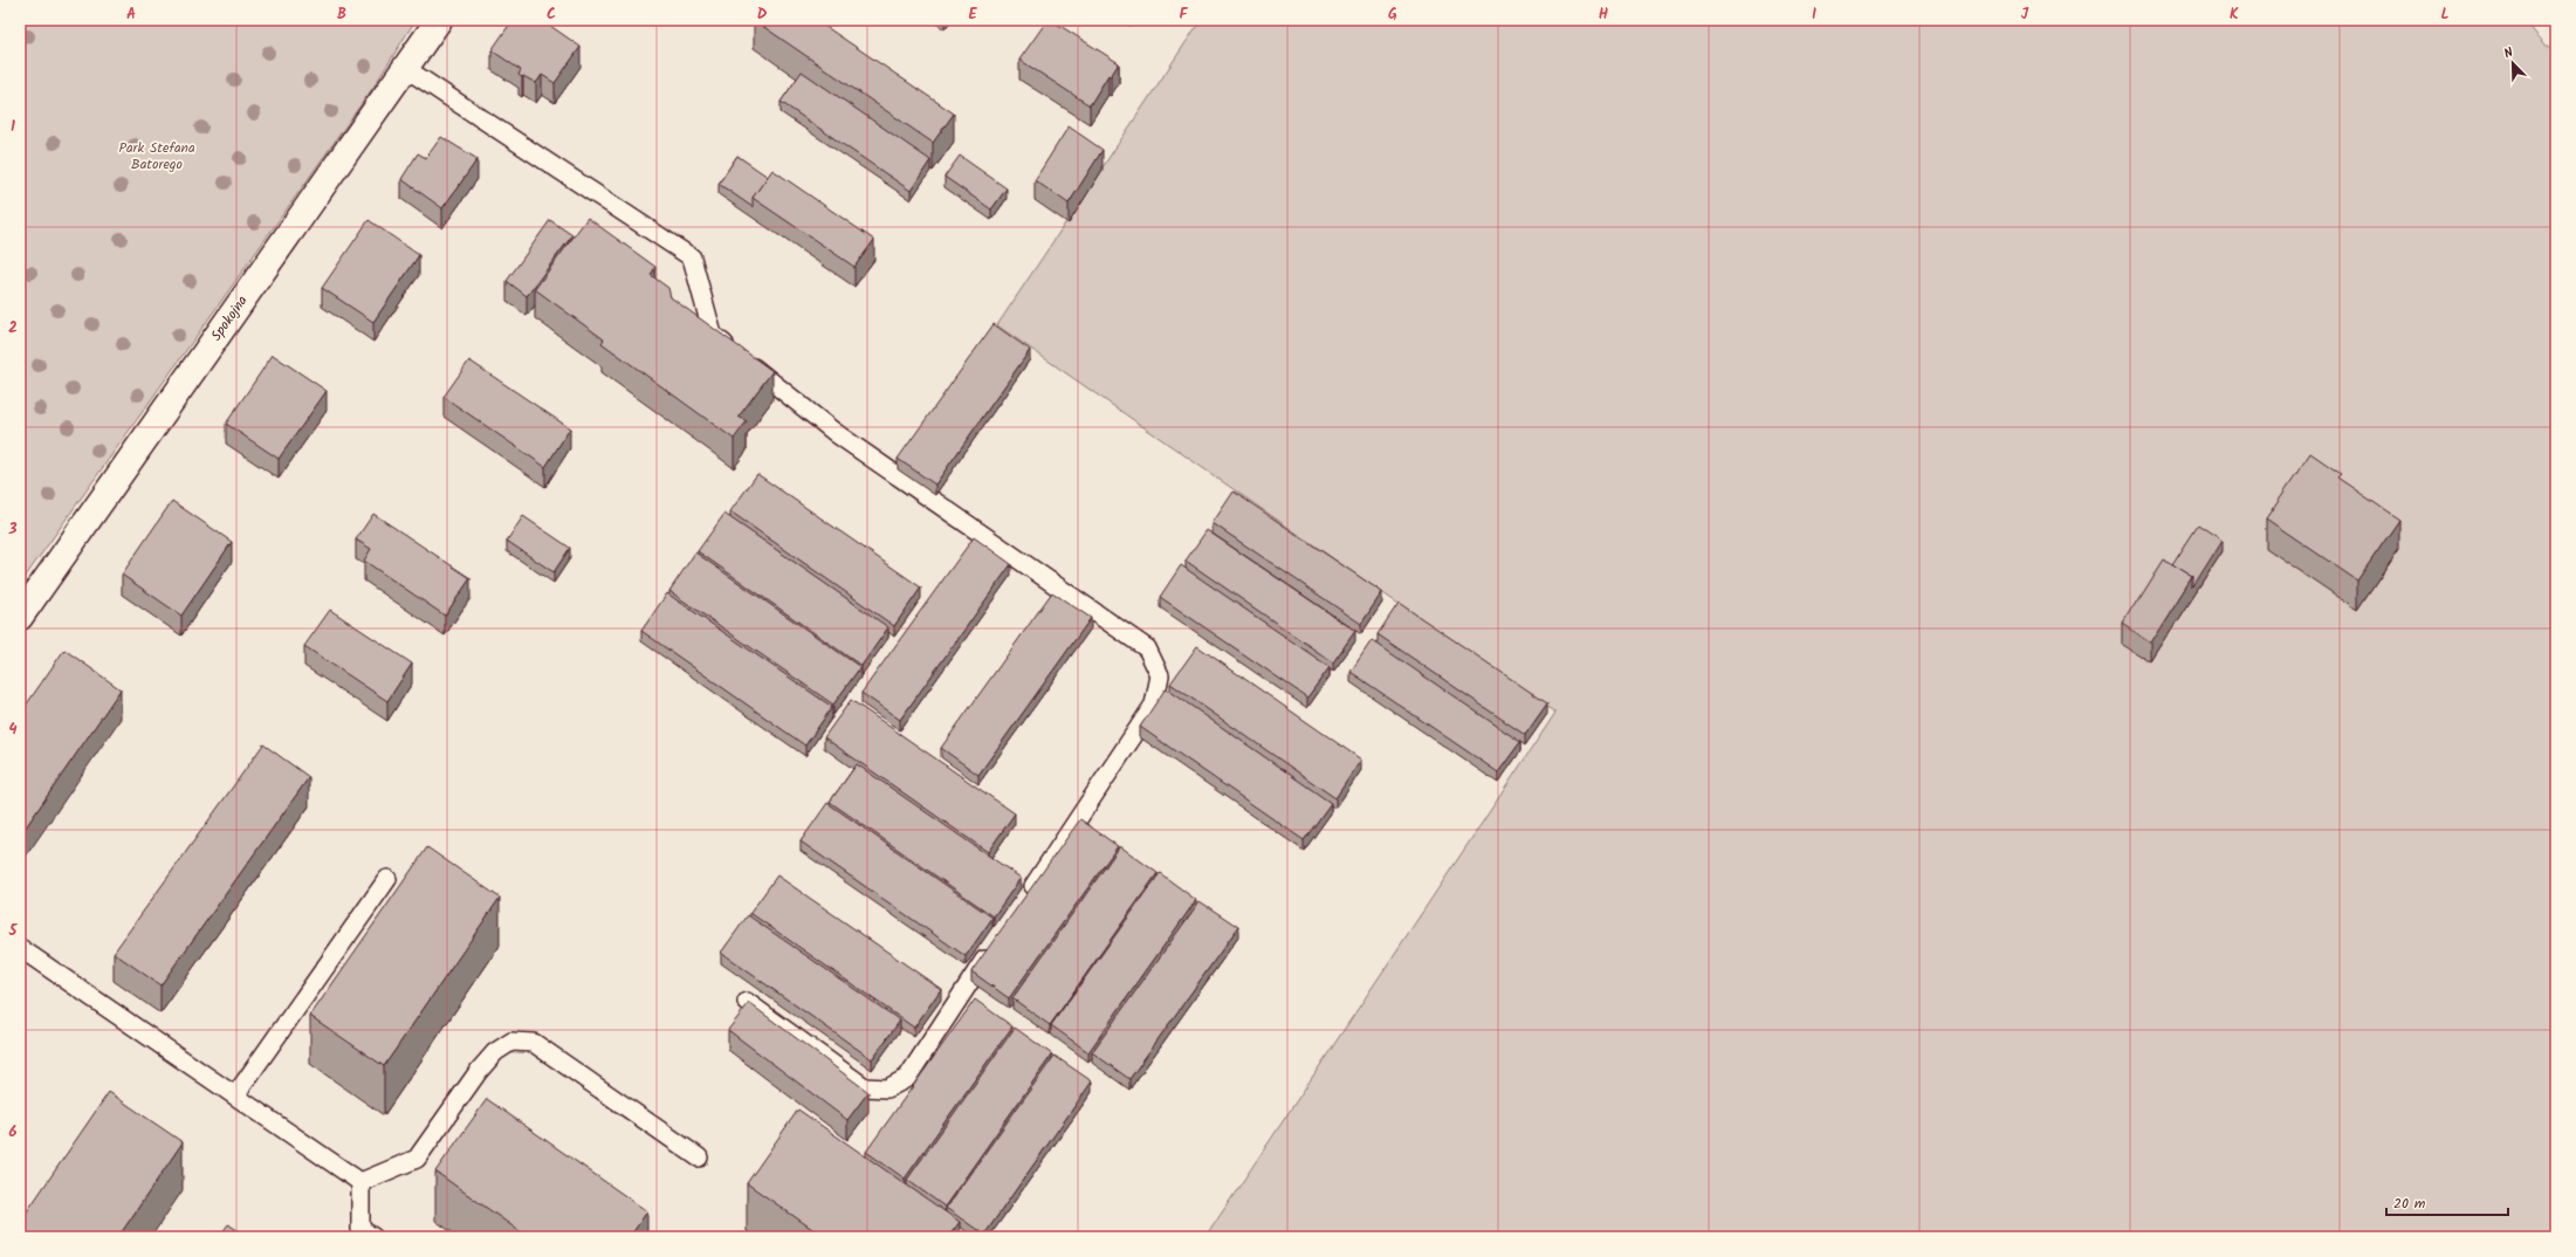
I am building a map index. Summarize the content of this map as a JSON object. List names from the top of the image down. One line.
{"streets":{"street":["Spokojna"]},"parks":["Park Stefana Batorego"],"scale_bar":"20 m","north":"top left","grid":{"columns":["A","B","C","D","E","F","G","H","I","J","K","L"],"rows":["1","2","3","4","5","6"]}}
